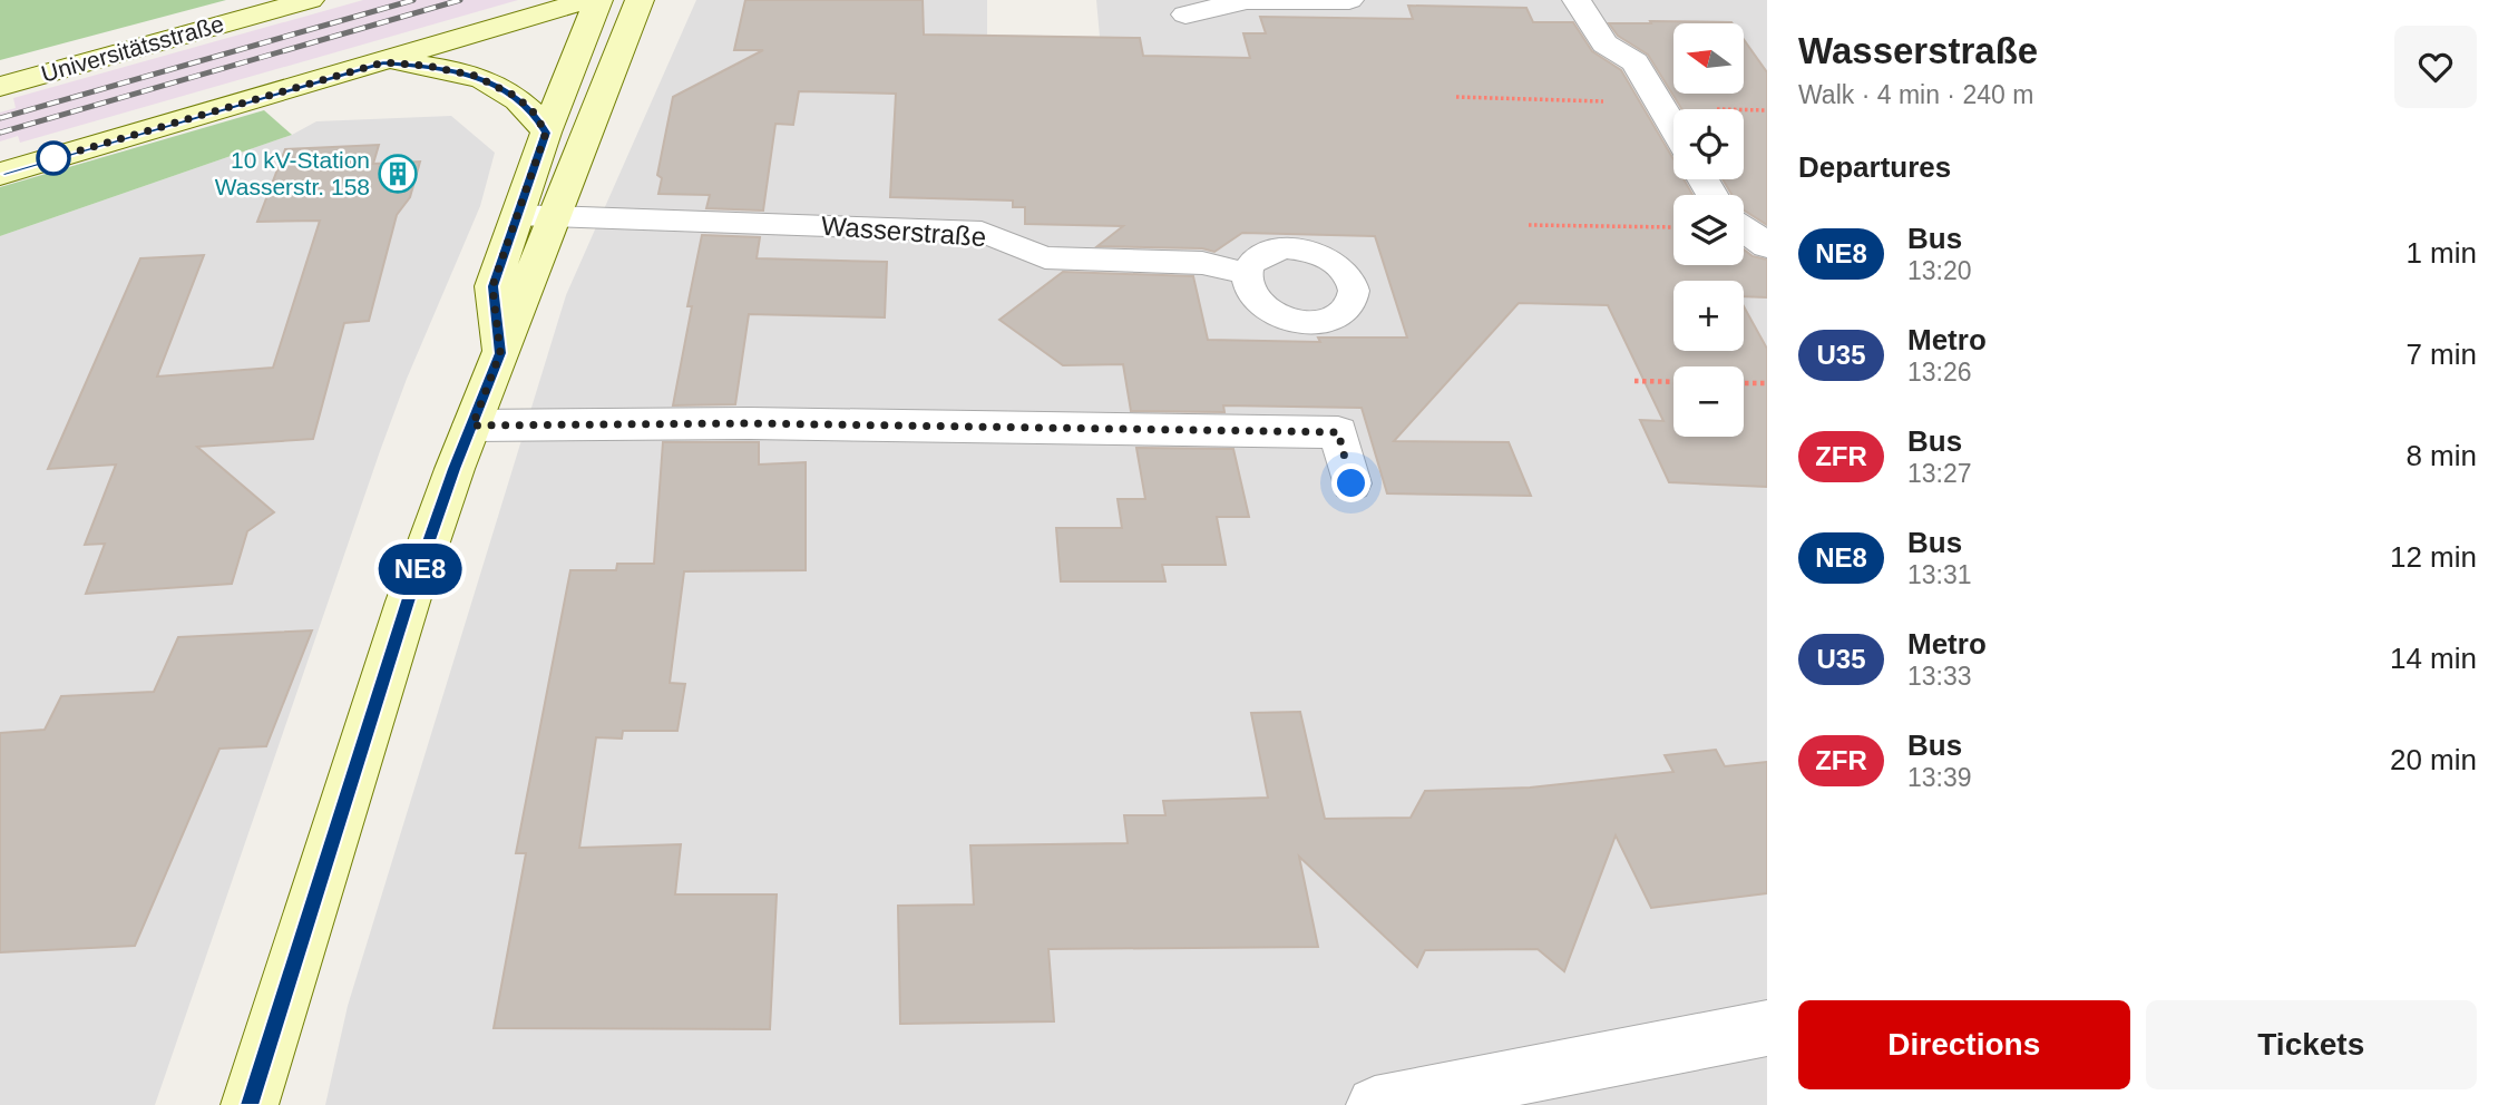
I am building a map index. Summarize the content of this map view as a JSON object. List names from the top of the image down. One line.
{"streets":{"main road":["Universitätsstraße"],"lane":["Wasserstraße"]},"places":{"building":["10 kV-Station Wasserstr. 158"]},"lines":["bus line NE8"],"north":"left","page":{"on_map":"NE8","heading":[["Wasserstraße","Walk · 4 min · 240 m"],"Departures"],"map_buttons":["+","−"],"list":[{"mark":"NE8","name":"Bus","note":"13:20","value":"1 min"},{"mark":"U35","name":"Metro","note":"13:26","value":"7 min"},{"mark":"ZFR","name":"Bus","note":"13:27","value":"8 min"},{"mark":"NE8","name":"Bus","note":"13:31","value":"12 min"},{"mark":"U35","name":"Metro","note":"13:33","value":"14 min"},{"mark":"ZFR","name":"Bus","note":"13:39","value":"20 min"}],"buttons":["Directions","Tickets"]}}
